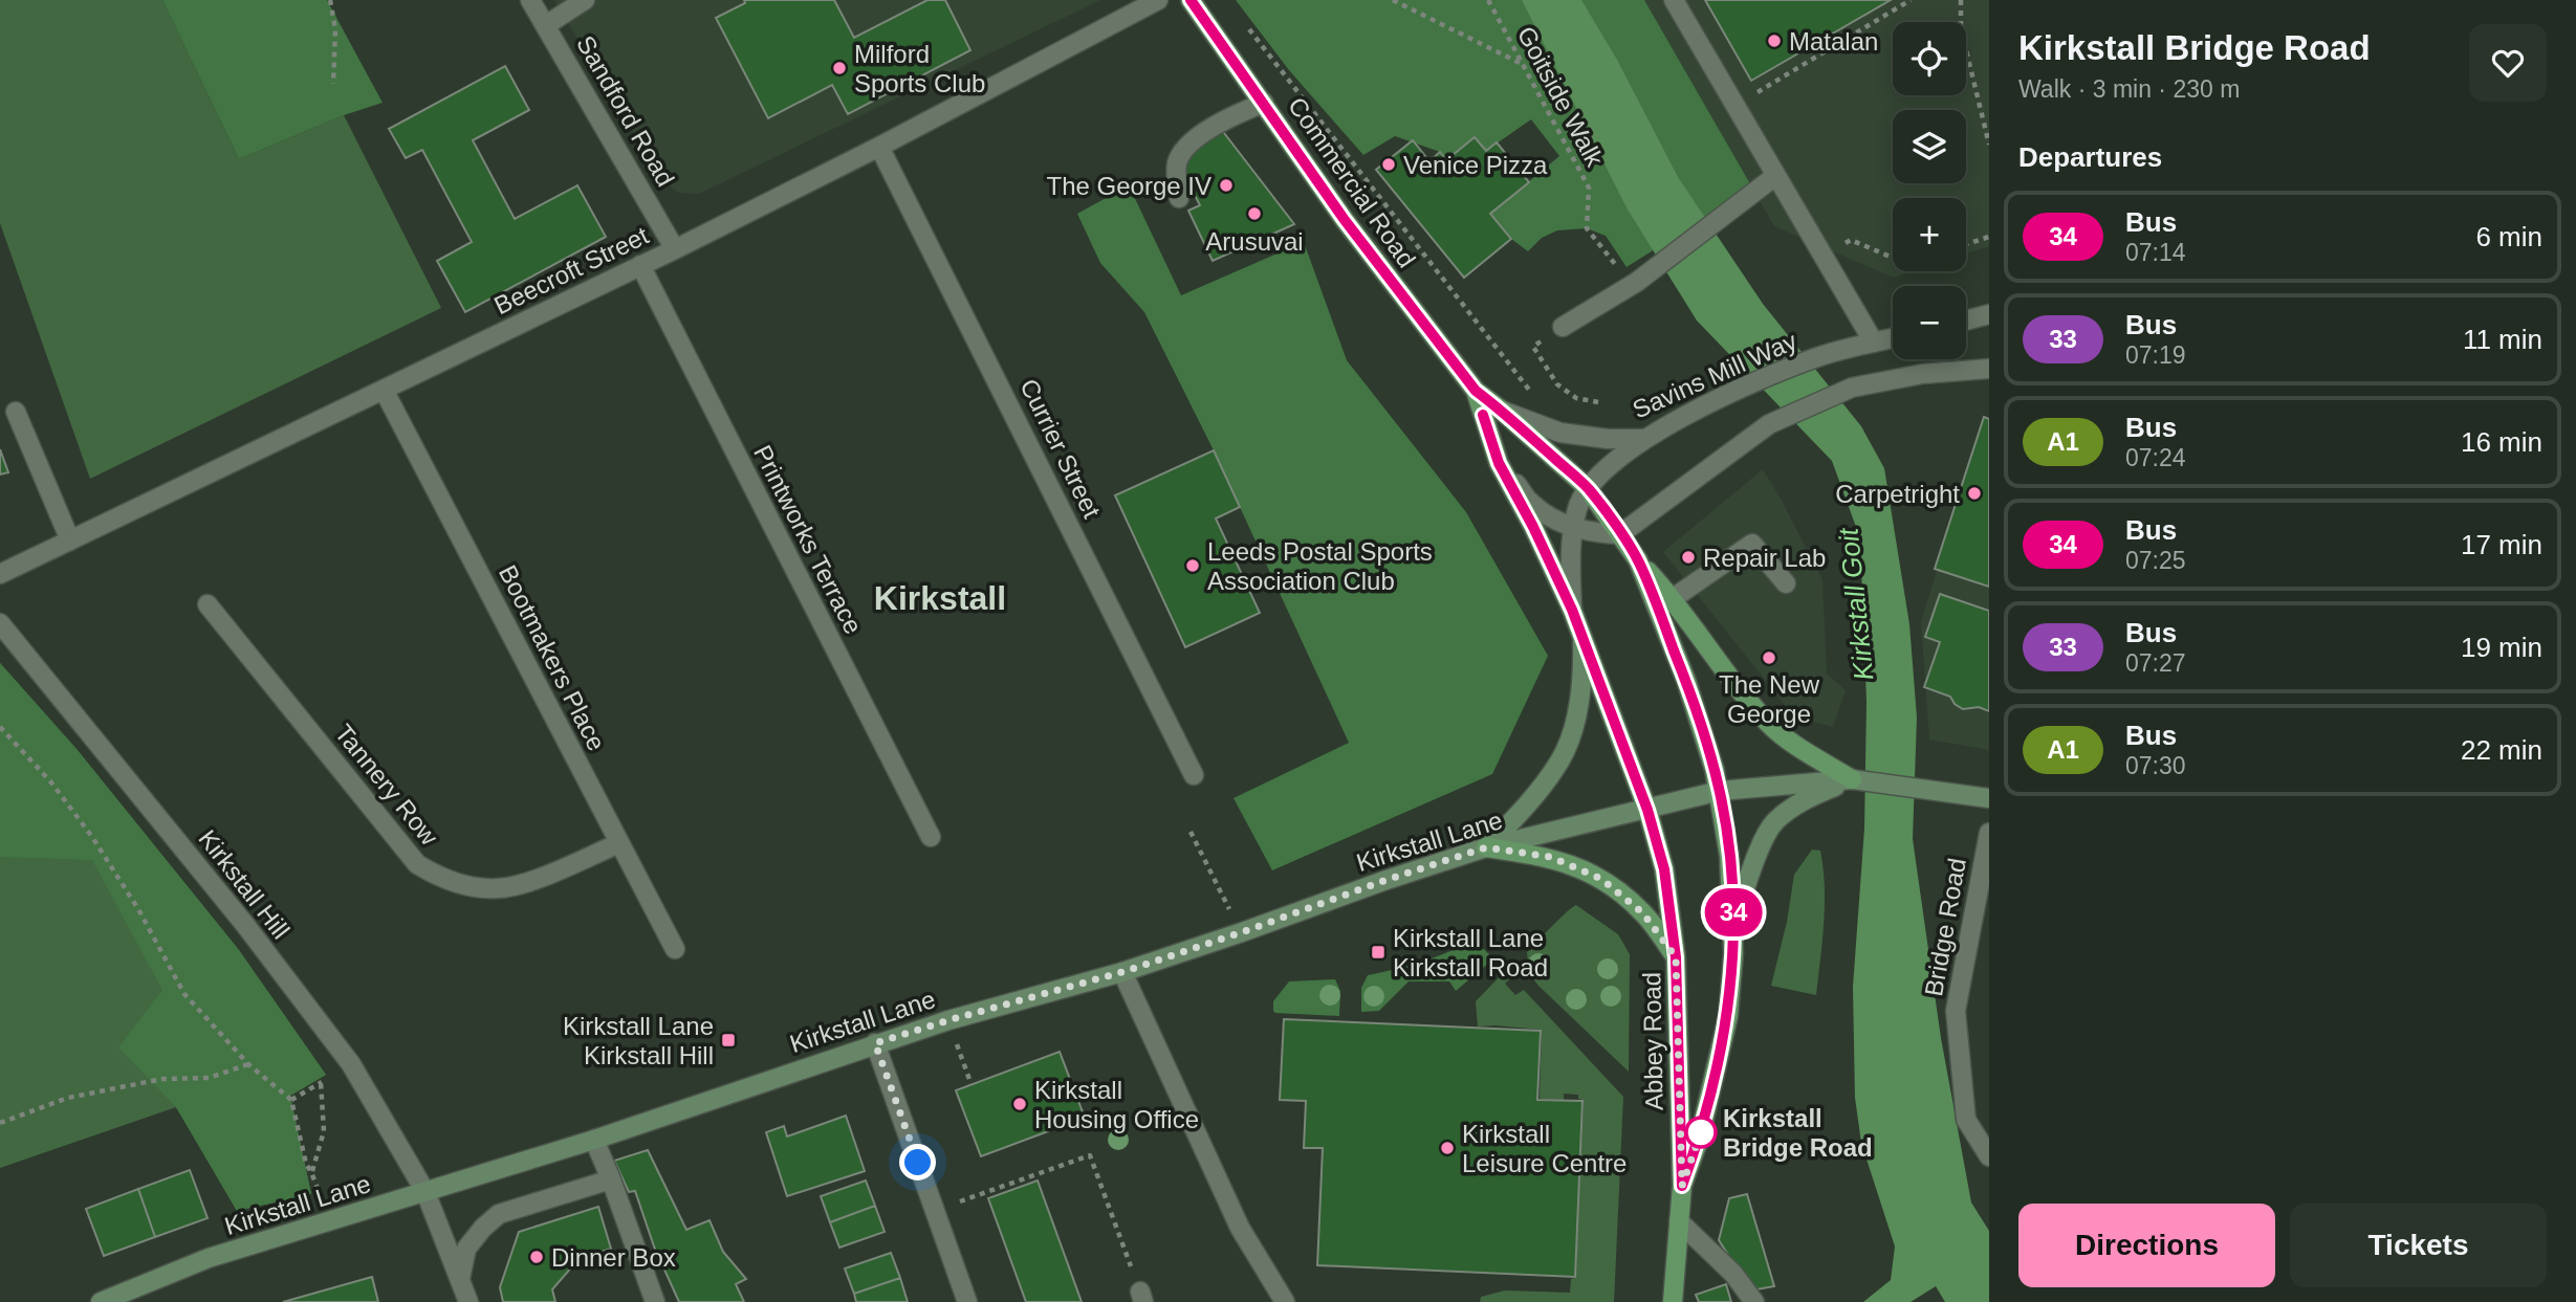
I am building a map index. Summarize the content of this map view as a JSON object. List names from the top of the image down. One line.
{"streets":{"main road":["Commercial Road","Kirkstall Lane","Abbey Road"],"street":["Sandford Road","Beecroft Street","Savins Mill Way","Currier Street","Printworks Terrace","Bootmakers Place","Tannery Row","Kirkstall Hill","Bridge Road"],"path":["Goitside Walk"]},"crossings":[["Sandford Road","Beecroft Street"],["Commercial Road","Savins Mill Way"],["Commercial Road","Kirkstall Lane"],["Commercial Road","Abbey Road"],["Beecroft Street","Currier Street"],["Beecroft Street","Printworks Terrace"],["Beecroft Street","Bootmakers Place"],["Bootmakers Place","Tannery Row"],["Kirkstall Lane","Kirkstall Hill"],["Kirkstall Lane","Abbey Road"]],"districts":["Kirkstall"],"water":["Kirkstall Goit"],"places":{"other":["Matalan","Milford Sports Club","Venice Pizza","The George IV","Arusuvai","Carpetright","Repair Lab","Leeds Postal Sports Association Club","The New George","Kirkstall Housing Office","Kirkstall Bridge Road","Kirkstall Leisure Centre","Dinner Box"],"transit":["Kirkstall Lane Kirkstall Road","Kirkstall Lane Kirkstall Hill"]},"lines":["bus line 34"],"page":{"on_map":"34","heading":[["Kirkstall Bridge Road","Walk · 3 min · 230 m"],"Departures"],"map_buttons":["+","−"],"list":[{"mark":"34","name":"Bus","note":"07:14","value":"6 min"},{"mark":"33","name":"Bus","note":"07:19","value":"11 min"},{"mark":"A1","name":"Bus","note":"07:24","value":"16 min"},{"mark":"34","name":"Bus","note":"07:25","value":"17 min"},{"mark":"33","name":"Bus","note":"07:27","value":"19 min"},{"mark":"A1","name":"Bus","note":"07:30","value":"22 min"}],"buttons":["Directions","Tickets"]}}
